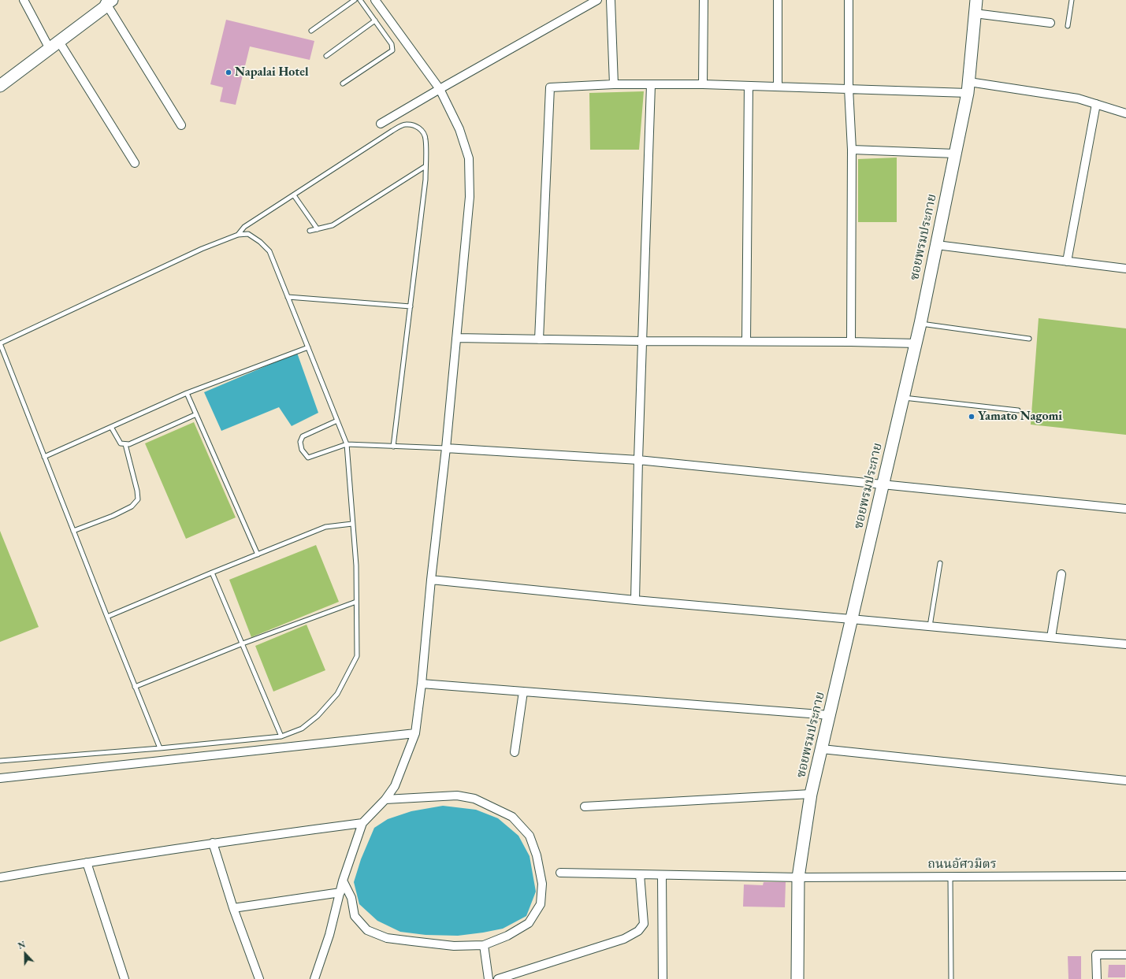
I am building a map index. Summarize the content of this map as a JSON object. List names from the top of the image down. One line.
{"streets":{"street":["ซอยพรมประกาย","ถนนอัศวมิตร"]},"crossings":[["ซอยพรมประกาย","ถนนอัศวมิตร"]],"places":["Napalai Hotel","Yamato Nagomi"],"north":"top"}
